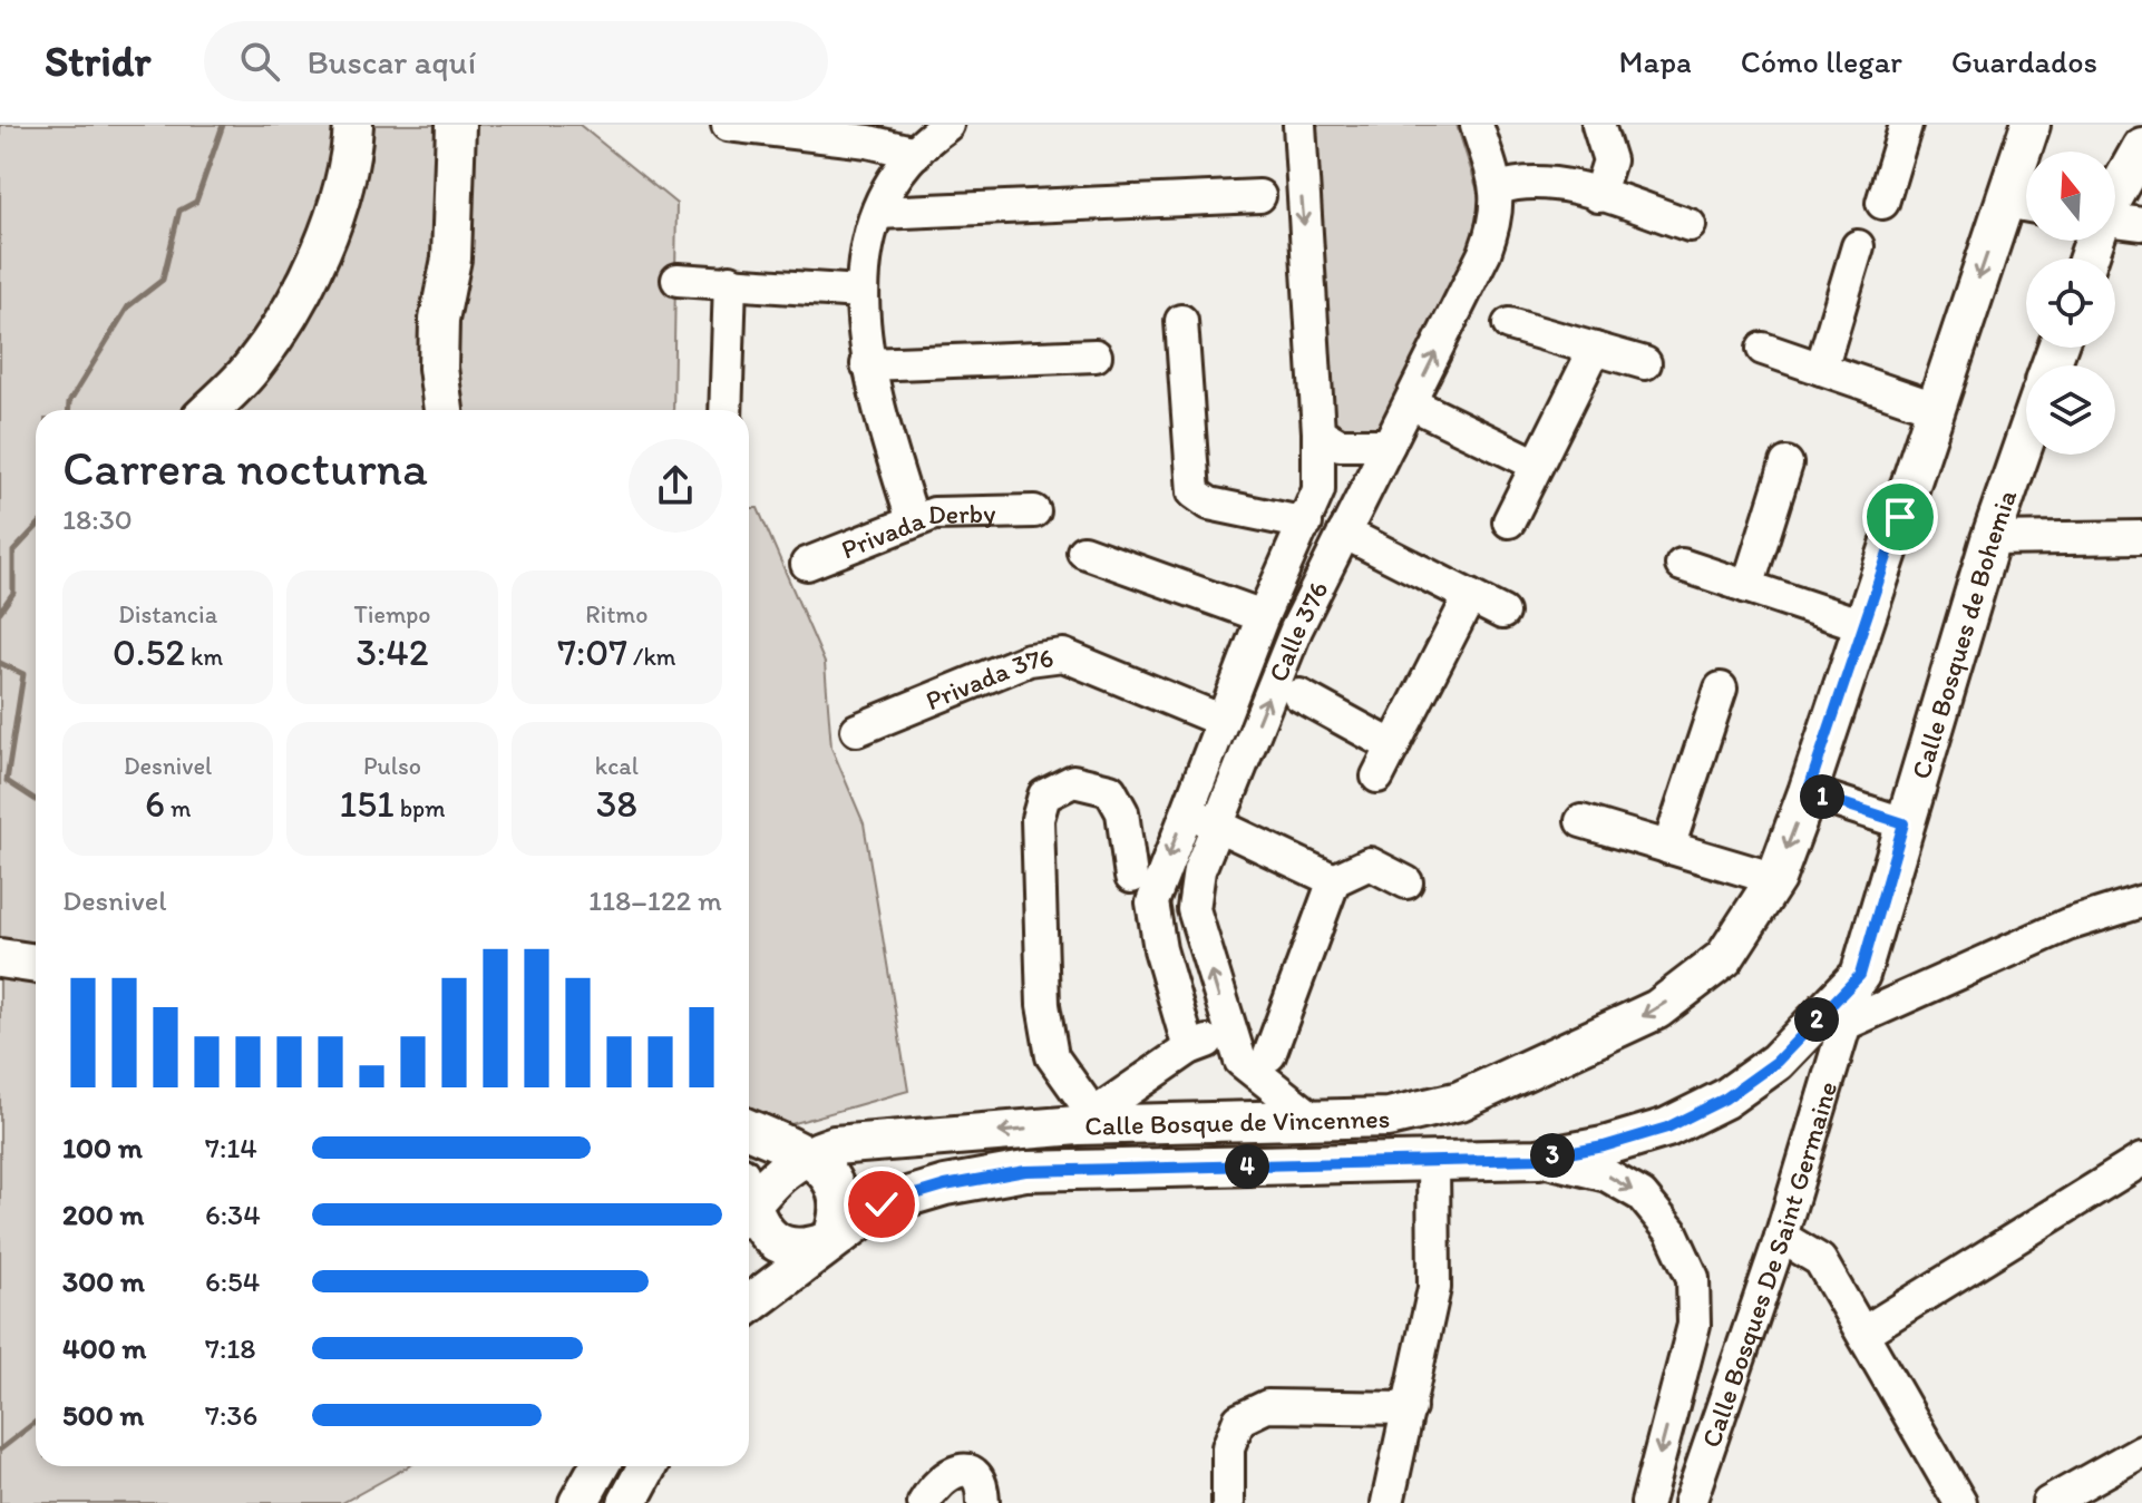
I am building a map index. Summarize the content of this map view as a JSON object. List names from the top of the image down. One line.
{"streets":{"main road":["Calle Bosques de Bohemia","Calle Bosque de Vincennes"],"street":["Privada Derby","Calle 376","Privada 376","Calle Bosques De Saint Germaine"]},"crossings":[["Calle 376","Privada 376"],["Calle 376","Calle Bosque de Vincennes"],["Calle Bosques de Bohemia","Calle Bosque de Vincennes"],["Calle Bosques de Bohemia","Calle Bosques De Saint Germaine"],["Calle Bosque de Vincennes","Calle Bosques De Saint Germaine"]],"one_way":["Calle Bosque de Vincennes"],"north":"top","page":{"header":"Stridr","search":"Buscar aquí","nav":["Mapa","Cómo llegar","Guardados"],"heading":["Carrera nocturna","18:30"],"stats":[["Distancia","0.52 km"],["Tiempo","3:42"],["Ritmo","7:07 /km"],["Desnivel","6 m"],["Pulso","151 bpm"],["kcal","38"]],"pins":["1","2","3","4"],"chart":["Desnivel","118–122 m"],"list":[{"name":"100 m","note":"7:14"},{"name":"200 m","note":"6:34"},{"name":"300 m","note":"6:54"},{"name":"400 m","note":"7:18"},{"name":"500 m","note":"7:36"}]}}
